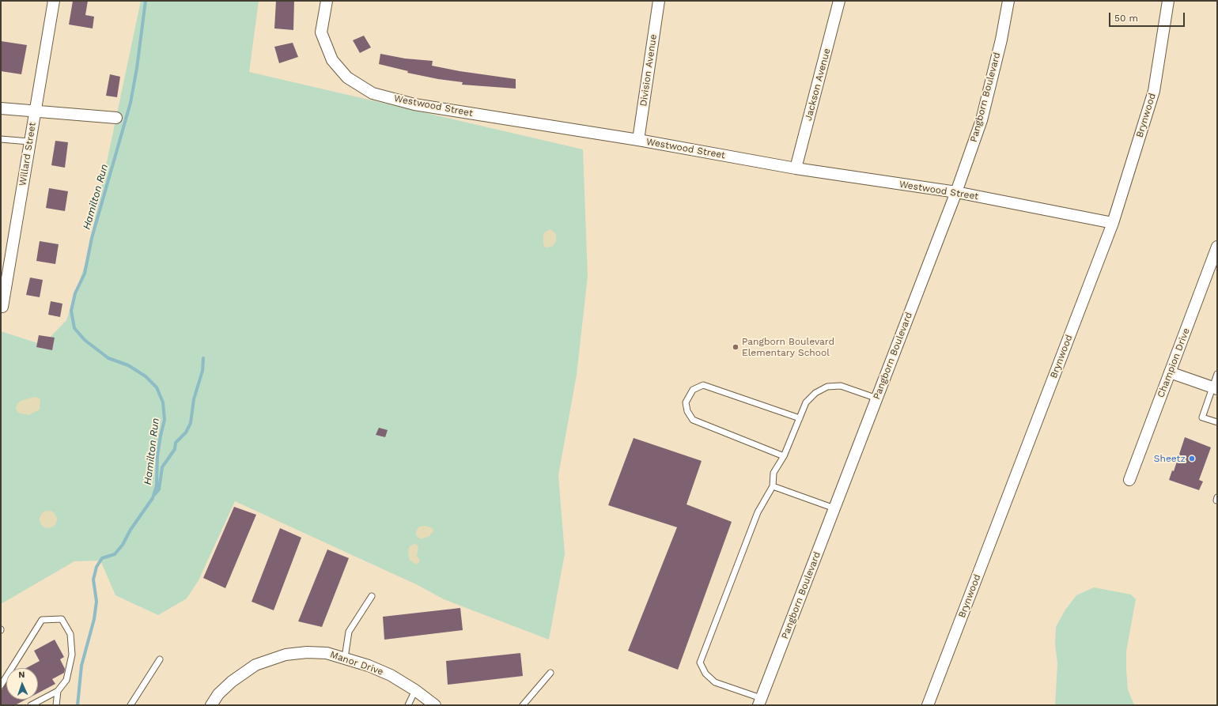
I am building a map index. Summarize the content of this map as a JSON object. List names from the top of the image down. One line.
{"streets":{"street":["Division Avenue","Jackson Avenue","Pangborn Boulevard","Westwood Street","Brynwood","Willard Street","Champion Drive","Manor Drive"]},"crossings":[["Division Avenue","Westwood Street"],["Jackson Avenue","Westwood Street"],["Pangborn Boulevard","Westwood Street"],["Westwood Street","Brynwood"]],"water":["Hamilton Run"],"places":["Pangborn Boulevard Elementary School","Sheetz"],"scale_bar":"50 m","north":"top"}
